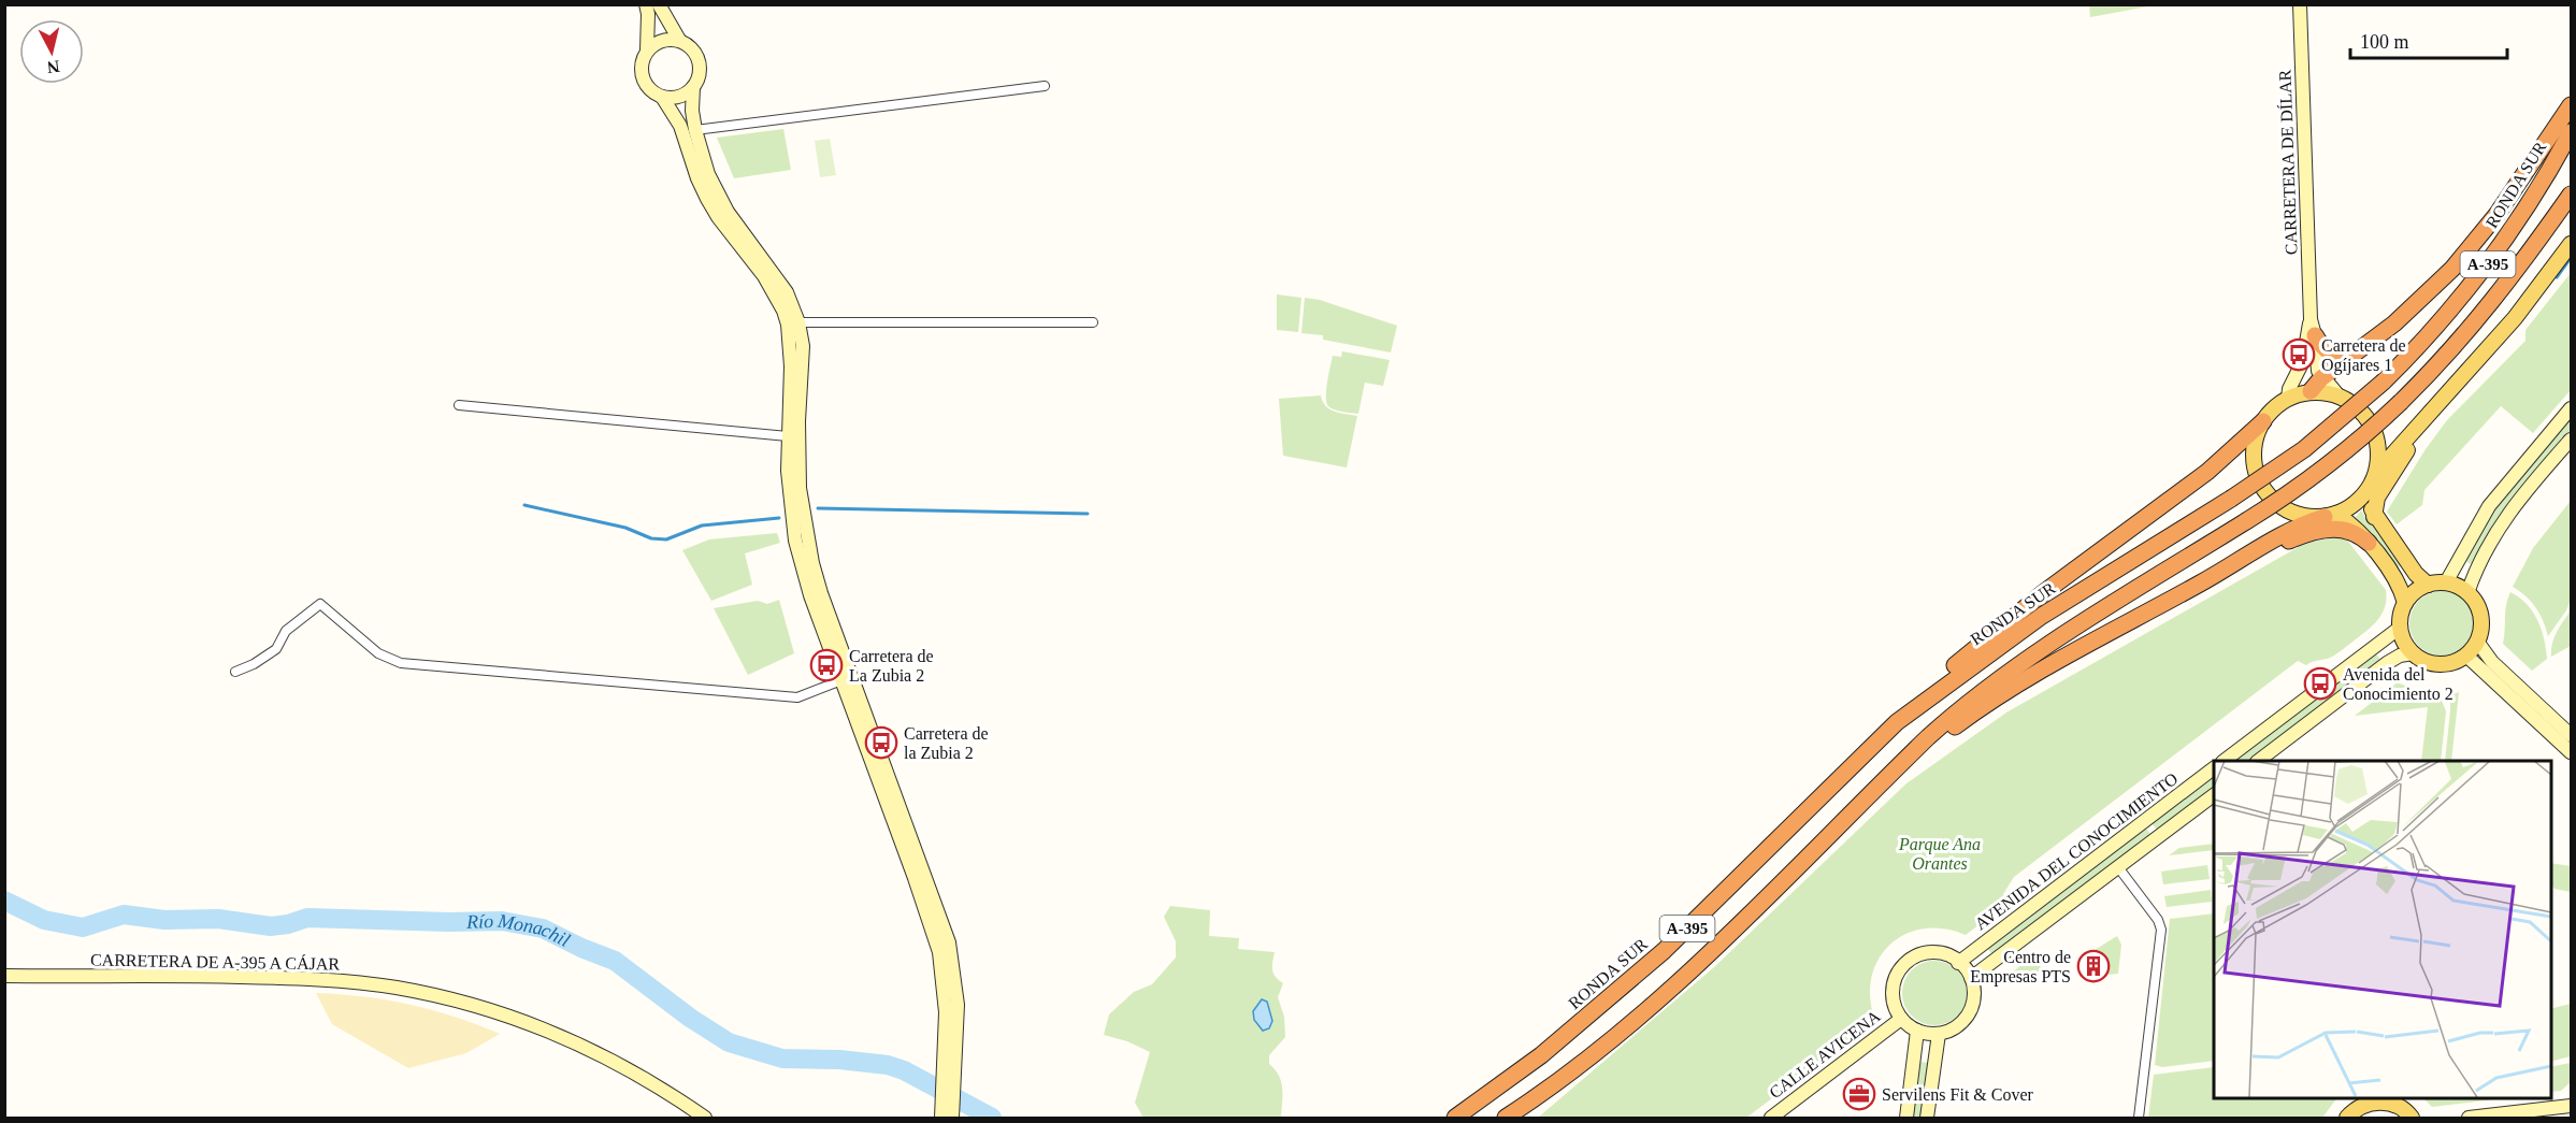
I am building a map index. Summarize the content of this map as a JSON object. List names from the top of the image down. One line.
{"streets":{"highway":["RONDA SUR","A-395"],"street":["CARRETERA DE DÍLAR","AVENIDA DEL CONOCIMIENTO","CARRETERA DE A-395 A CÁJAR","CALLE AVICENA"]},"crossings":[["AVENIDA DEL CONOCIMIENTO","CALLE AVICENA"]],"water":["Río Monachil"],"parks":["Parque Ana Orantes"],"places":{"bus stop":["Carretera de Ogíjares 1","Carretera de La Zubia 2","Avenida del Conocimiento 2","Carretera de la Zubia 2"],"building":["Centro de Empresas PTS"],"office":["Servilens Fit & Cover"]},"scale_bar":"100 m","north":"bottom"}
